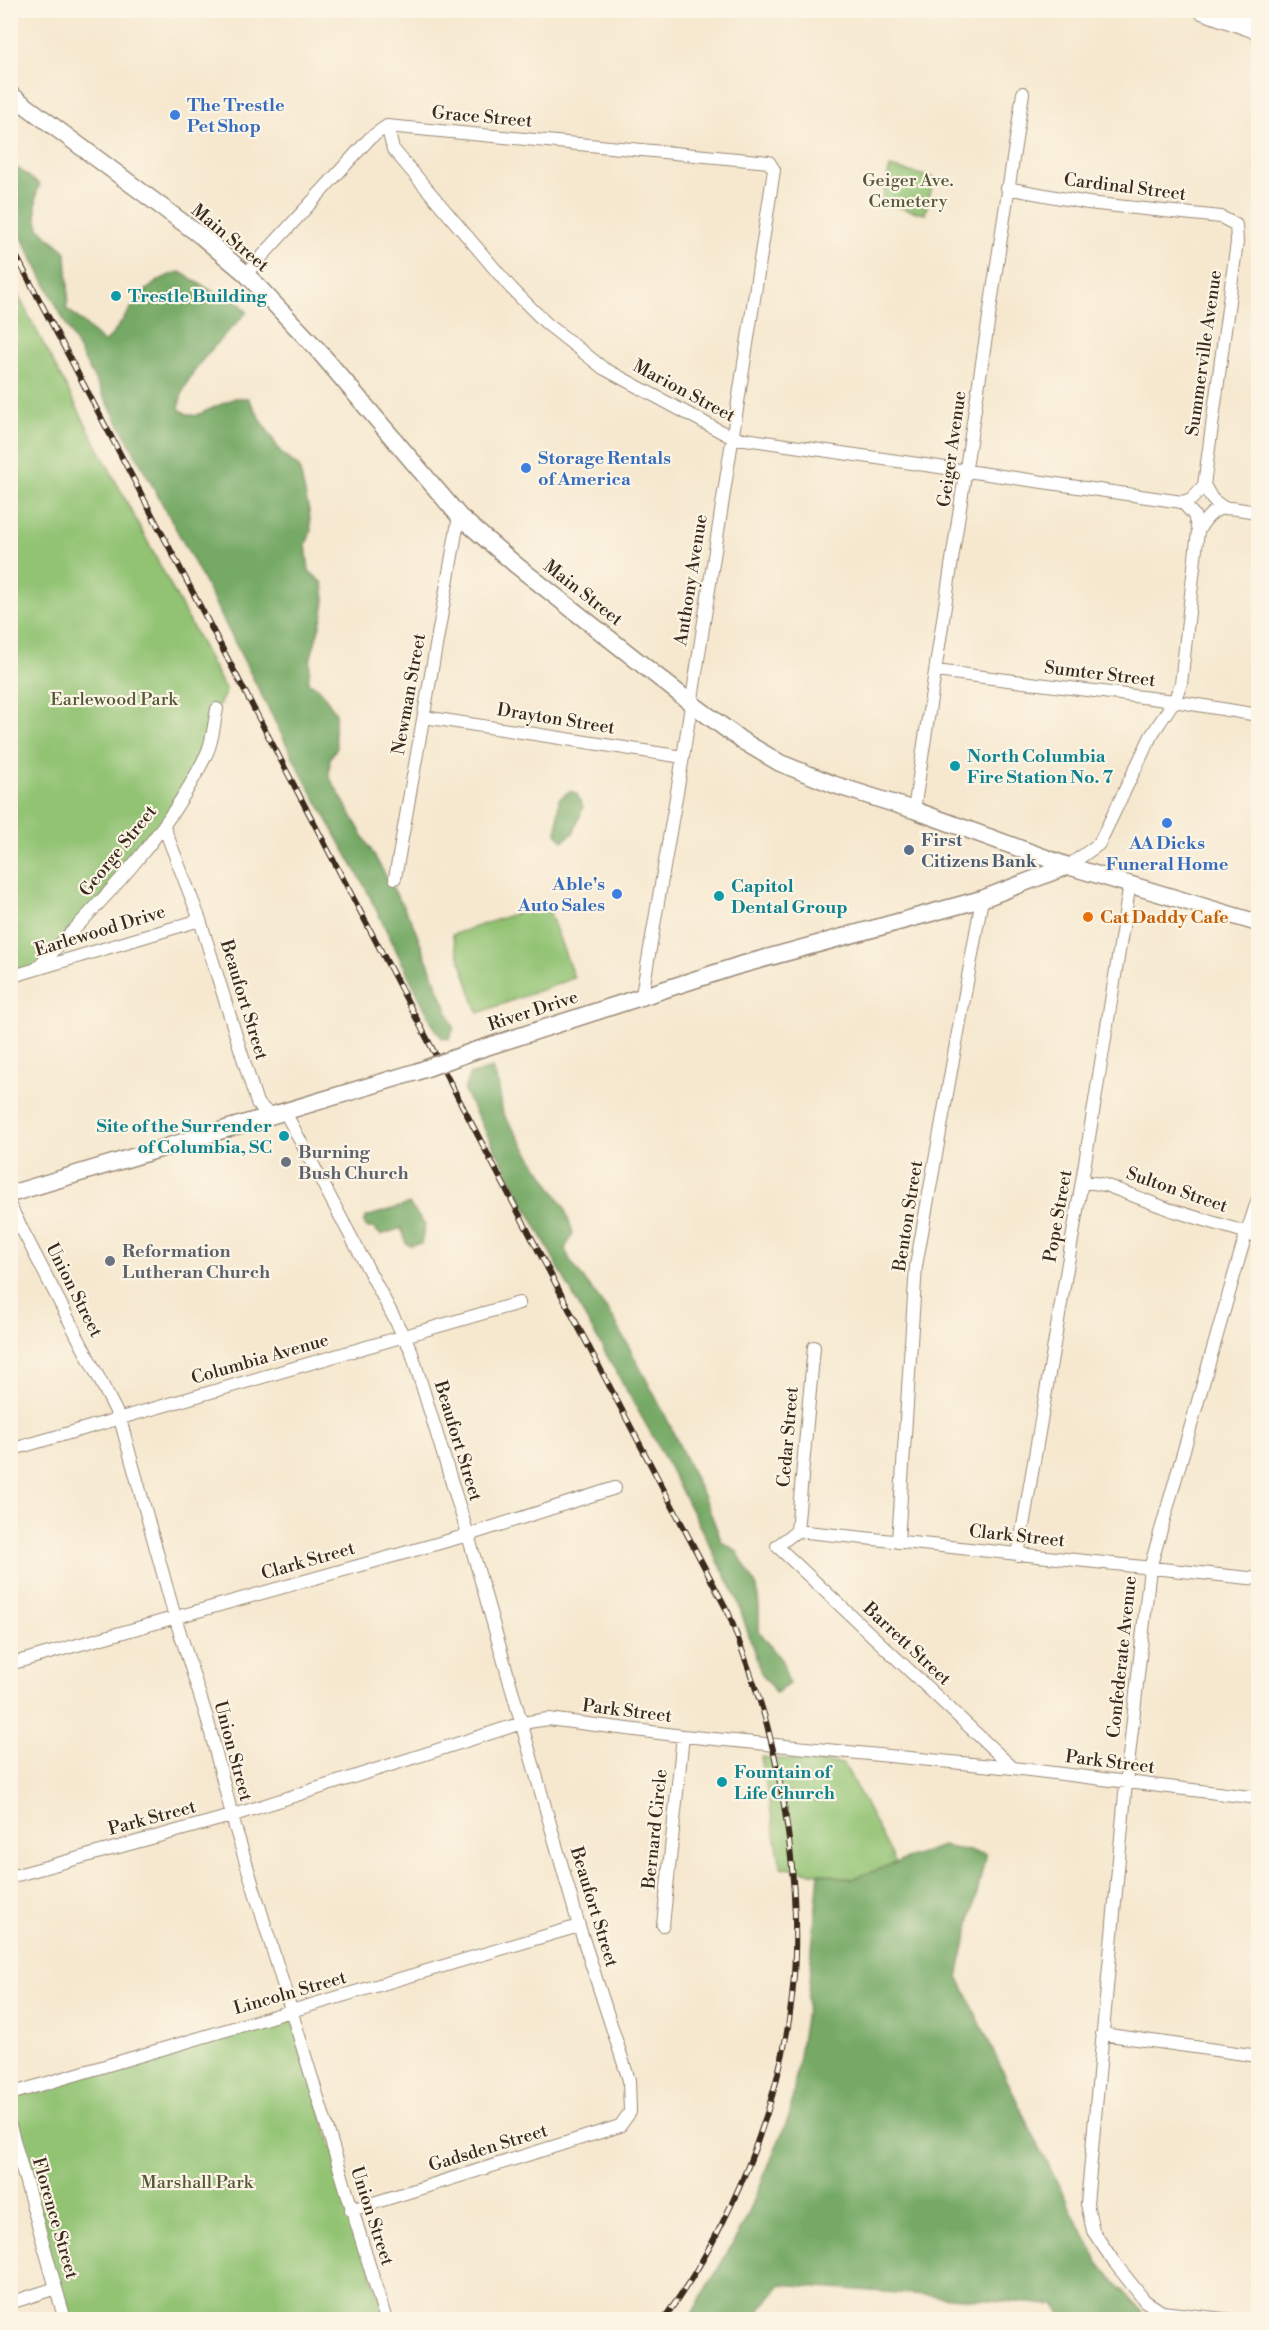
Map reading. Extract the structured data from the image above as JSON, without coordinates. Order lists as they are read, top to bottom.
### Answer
{
  "streets": {
    "main road": ["Main Street", "River Drive"],
    "street": [
      "Grace Street",
      "Cardinal Street",
      "Summerville Avenue",
      "Marion Street",
      "Geiger Avenue",
      "Anthony Avenue",
      "Sumter Street",
      "Newman Street",
      "Drayton Street",
      "George Street",
      "Earlewood Drive",
      "Beaufort Street",
      "Sulton Street",
      "Benton Street",
      "Pope Street",
      "Union Street",
      "Columbia Avenue",
      "Cedar Street",
      "Clark Street",
      "Barrett Street",
      "Confederate Avenue",
      "Park Street",
      "Bernard Circle",
      "Lincoln Street",
      "Gadsden Street",
      "Florence Street"
    ]
  },
  "crossings": [
    ["Grace Street", "Marion Street"],
    ["Grace Street", "Anthony Avenue"],
    ["Cardinal Street", "Summerville Avenue"],
    ["Cardinal Street", "Geiger Avenue"],
    ["Main Street", "Geiger Avenue"],
    ["Main Street", "Anthony Avenue"],
    ["Main Street", "Newman Street"],
    ["Main Street", "River Drive"],
    ["Main Street", "Pope Street"],
    ["Marion Street", "Geiger Avenue"],
    ["Marion Street", "Anthony Avenue"],
    ["Geiger Avenue", "Sumter Street"],
    ["Anthony Avenue", "Drayton Street"],
    ["Anthony Avenue", "River Drive"],
    ["Newman Street", "Drayton Street"],
    ["George Street", "Earlewood Drive"],
    ["George Street", "Beaufort Street"],
    ["Earlewood Drive", "Beaufort Street"],
    ["Beaufort Street", "River Drive"],
    ["Beaufort Street", "Columbia Avenue"],
    ["Beaufort Street", "Clark Street"],
    ["Beaufort Street", "Park Street"],
    ["Beaufort Street", "Lincoln Street"],
    ["Beaufort Street", "Gadsden Street"],
    ["River Drive", "Benton Street"],
    ["Sulton Street", "Pope Street"],
    ["Sulton Street", "Confederate Avenue"],
    ["Benton Street", "Clark Street"],
    ["Pope Street", "Clark Street"],
    ["Union Street", "Columbia Avenue"],
    ["Union Street", "Clark Street"],
    ["Union Street", "Park Street"],
    ["Union Street", "Lincoln Street"],
    ["Union Street", "Gadsden Street"],
    ["Cedar Street", "Clark Street"],
    ["Cedar Street", "Barrett Street"],
    ["Clark Street", "Barrett Street"],
    ["Clark Street", "Confederate Avenue"],
    ["Barrett Street", "Park Street"],
    ["Confederate Avenue", "Park Street"],
    ["Park Street", "Bernard Circle"]
  ],
  "parks": ["Geiger Ave. Cemetery", "Earlewood Park", "Marshall Park"],
  "places": [
    "The Trestle Pet Shop",
    "Trestle Building",
    "Storage Rentals of America",
    "North Columbia Fire Station No. 7",
    "AA Dicks Funeral Home",
    "First Citizens Bank",
    "Able's Auto Sales",
    "Capitol Dental Group",
    "Cat Daddy Cafe",
    "Site of the Surrender of Columbia, SC",
    "Burning Bush Church",
    "Reformation Lutheran Church",
    "Fountain of Life Church"
  ]
}
